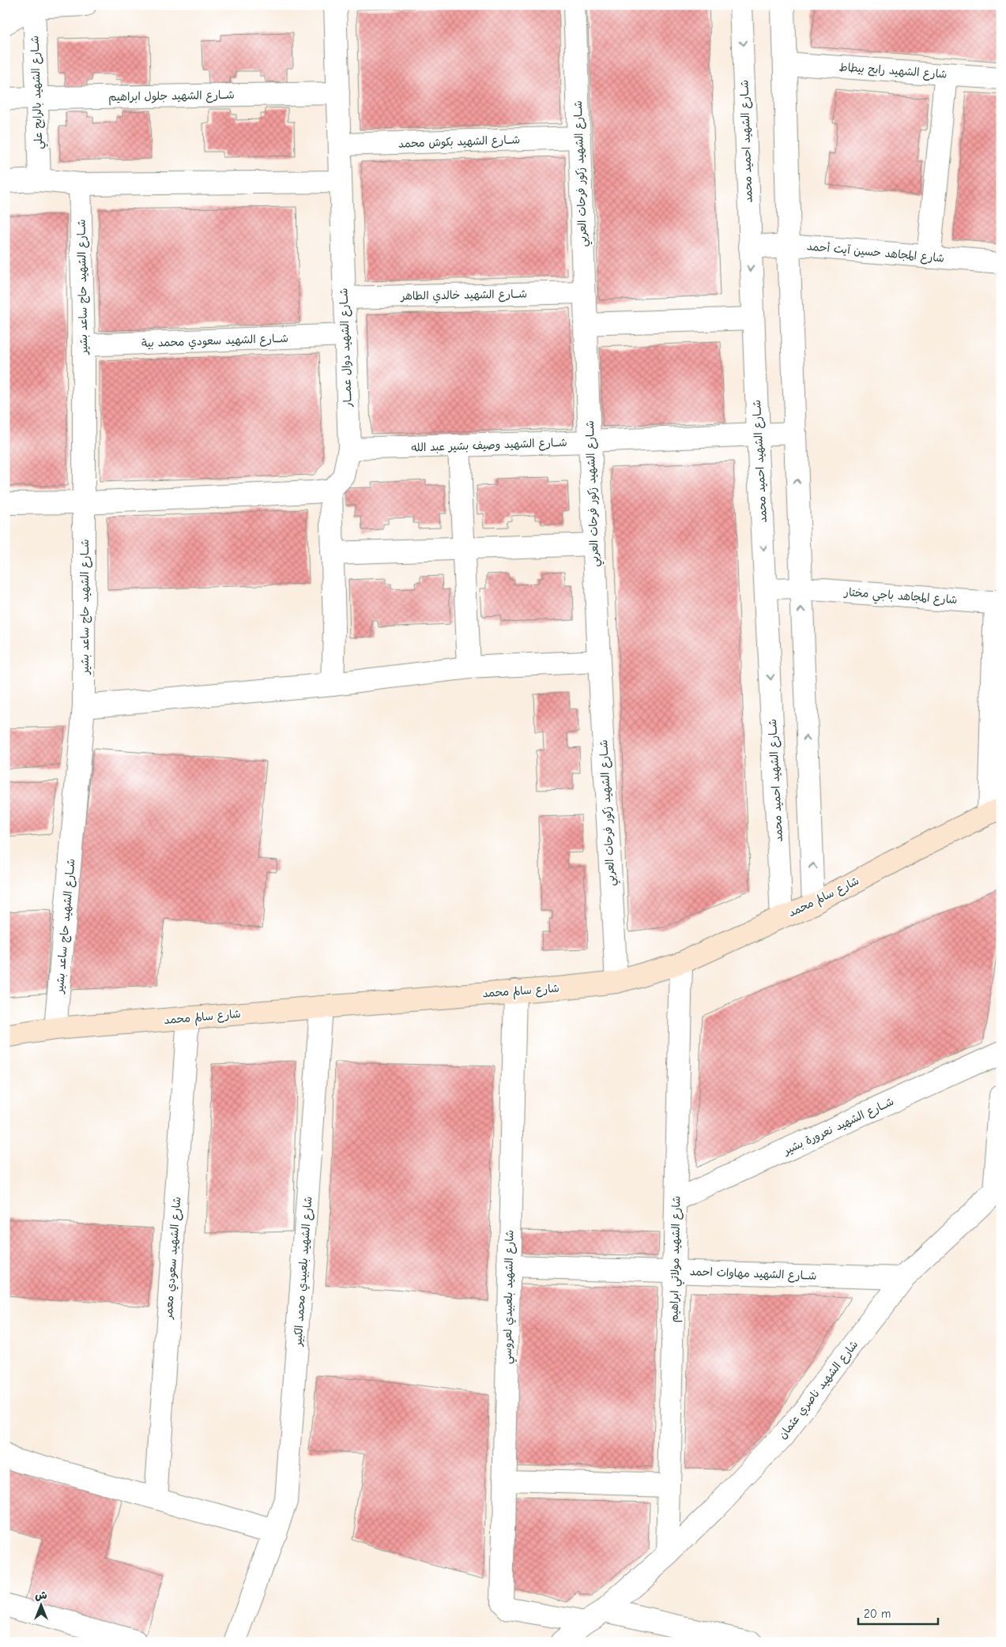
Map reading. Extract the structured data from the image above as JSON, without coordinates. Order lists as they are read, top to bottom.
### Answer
{
  "streets": {
    "street": [
      "شارع الشهيد رابح بيطاط",
      "شــارع الشهيد بالرابح علي",
      "شــارع الشهيد جلول ابراهيم",
      "شــارع الشهيد بكوش محمد",
      "شــارع الشهيد احميد محمد",
      "شــارع الشهيد زكور فرحات العربي",
      "شارع المجاهد حسين آيت أحمد",
      "شــارع الشهيد حاج ساعد بشير",
      "شــارع الشهيد خالدي الطاهر",
      "شــارع الشهيد سعودي محمد بية",
      "شــارع الشهيد دوال عمـــار",
      "شــارع الشهيد وصيف بشير عبد الله",
      "شارع المجاهد باجي مختار",
      "شارع سالم محمد",
      "شــارع الشهيد نعرورة بشير",
      "شارع الشهيد سعودي معمر",
      "شارع الشهيد مولاتي ابراهيم",
      "شارع الشهيد بلعبيدي محمد الكبير",
      "شــارع الشهيد مهاوات احمد",
      "شارع الشهيد بلعبيدي لعروسي",
      "شارع الشهيد ناصري عثمان"
    ]
  },
  "crossings": [
    ["شــارع الشهيد بالرابح علي", "شــارع الشهيد جلول ابراهيم"],
    ["شــارع الشهيد جلول ابراهيم", "شــارع الشهيد دوال عمـــار"],
    ["شــارع الشهيد بكوش محمد", "شــارع الشهيد زكور فرحات العربي"],
    ["شــارع الشهيد بكوش محمد", "شــارع الشهيد دوال عمـــار"],
    ["شــارع الشهيد احميد محمد", "شارع المجاهد حسين آيت أحمد"],
    ["شــارع الشهيد احميد محمد", "شــارع الشهيد وصيف بشير عبد الله"],
    ["شــارع الشهيد احميد محمد", "شارع المجاهد باجي مختار"],
    ["شــارع الشهيد احميد محمد", "شارع سالم محمد"],
    ["شــارع الشهيد زكور فرحات العربي", "شــارع الشهيد خالدي الطاهر"],
    ["شــارع الشهيد زكور فرحات العربي", "شــارع الشهيد وصيف بشير عبد الله"],
    ["شــارع الشهيد زكور فرحات العربي", "شارع سالم محمد"],
    ["شــارع الشهيد حاج ساعد بشير", "شــارع الشهيد سعودي محمد بية"],
    ["شــارع الشهيد حاج ساعد بشير", "شارع سالم محمد"],
    ["شــارع الشهيد خالدي الطاهر", "شــارع الشهيد دوال عمـــار"],
    ["شــارع الشهيد سعودي محمد بية", "شــارع الشهيد دوال عمـــار"],
    ["شــارع الشهيد دوال عمـــار", "شــارع الشهيد وصيف بشير عبد الله"],
    ["شارع سالم محمد", "شارع الشهيد سعودي معمر"],
    ["شارع سالم محمد", "شارع الشهيد مولاتي ابراهيم"],
    ["شارع سالم محمد", "شارع الشهيد بلعبيدي محمد الكبير"],
    ["شارع سالم محمد", "شارع الشهيد بلعبيدي لعروسي"],
    ["شــارع الشهيد نعرورة بشير", "شارع الشهيد مولاتي ابراهيم"],
    ["شارع الشهيد مولاتي ابراهيم", "شــارع الشهيد مهاوات احمد"],
    ["شارع الشهيد مولاتي ابراهيم", "شارع الشهيد ناصري عثمان"],
    ["شــارع الشهيد مهاوات احمد", "شارع الشهيد بلعبيدي لعروسي"],
    ["شــارع الشهيد مهاوات احمد", "شارع الشهيد ناصري عثمان"],
    ["شارع الشهيد بلعبيدي لعروسي", "شارع الشهيد ناصري عثمان"]
  ],
  "scale_bar": "20 m",
  "north": "top"
}
